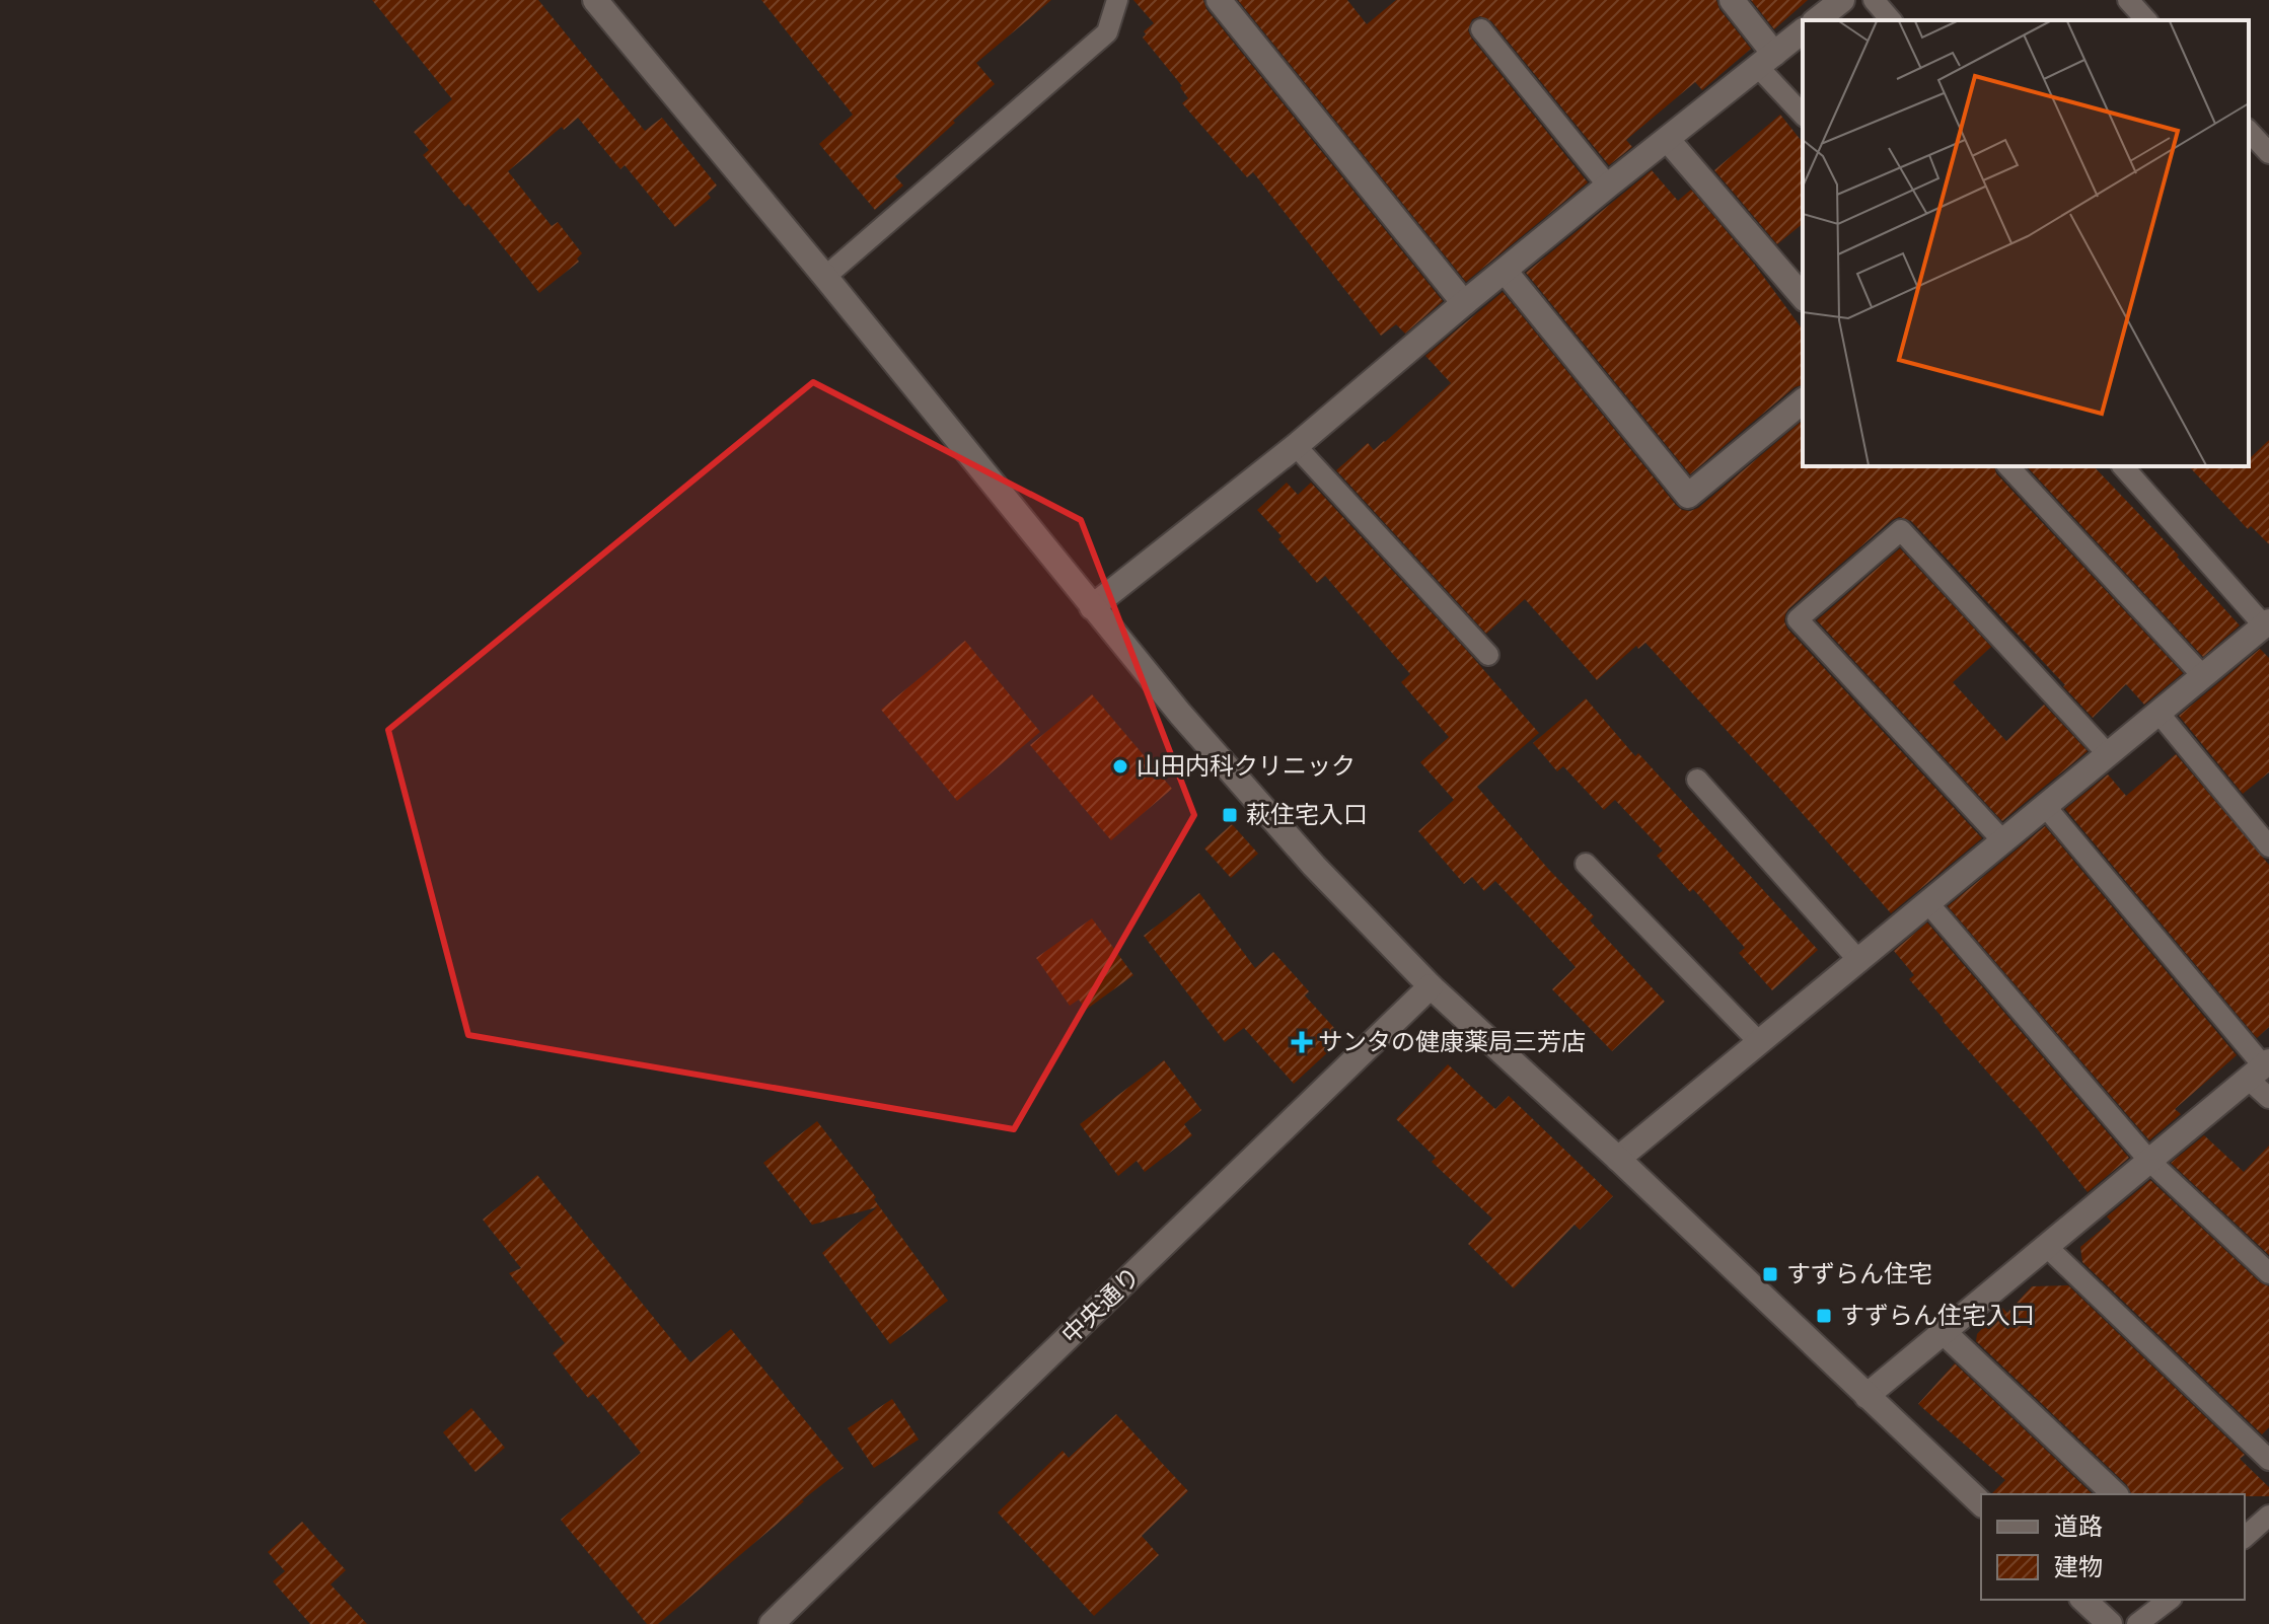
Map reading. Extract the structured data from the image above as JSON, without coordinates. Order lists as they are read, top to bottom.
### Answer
{
  "streets": {
    "street": ["中央通り"]
  },
  "places": {
    "other": ["山田内科クリニック"],
    "transit": ["萩住宅入口", "すずらん住宅", "すずらん住宅入口"],
    "health": ["サンタの健康薬局三芳店"]
  },
  "legend": ["道路", "建物"]
}
